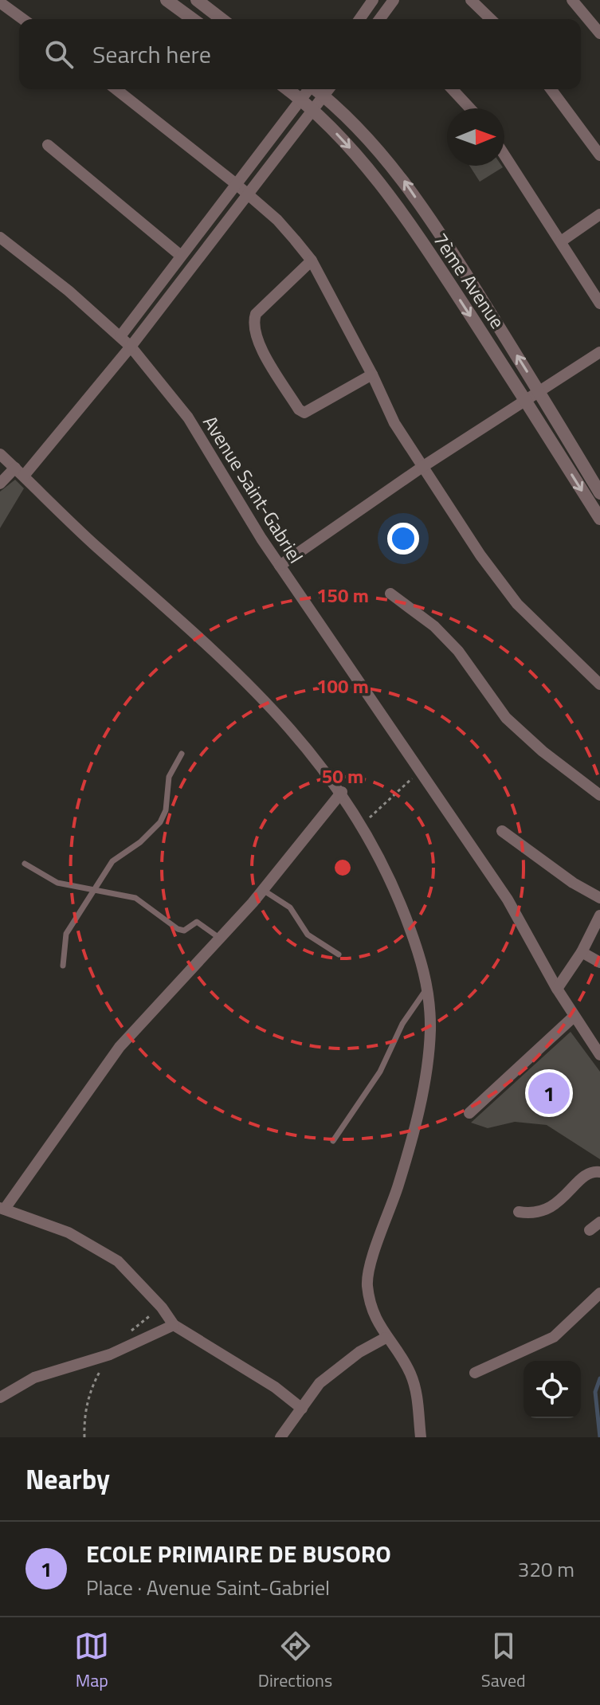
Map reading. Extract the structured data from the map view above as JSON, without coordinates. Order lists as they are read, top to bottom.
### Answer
{
  "streets": {
    "street": ["7ème Avenue", "Avenue Saint-Gabriel"]
  },
  "north": "right",
  "page": {
    "search": "Search here",
    "pins": "1",
    "heading": "Nearby",
    "list": [
      {
        "mark": "1",
        "name": "ECOLE PRIMAIRE DE BUSORO",
        "note": "Place · Avenue Saint-Gabriel",
        "value": "320 m"
      }
    ],
    "nav": ["Map", "Directions", "Saved"]
  },
  "rings": ["150 m", "100 m", "50 m"]
}
